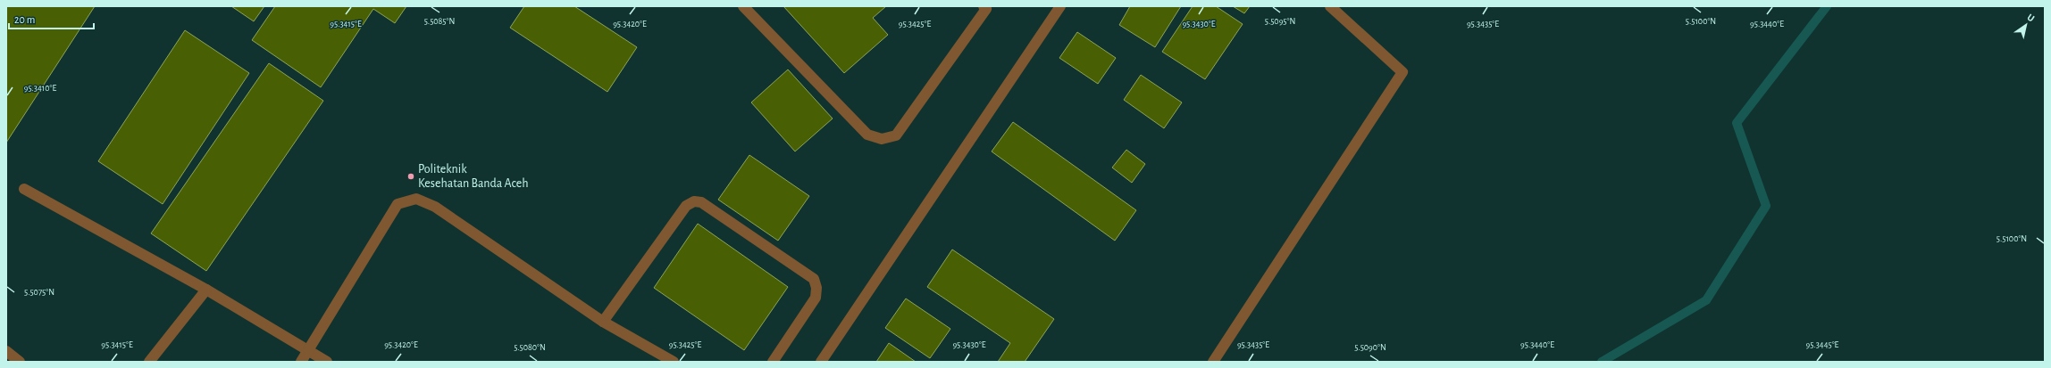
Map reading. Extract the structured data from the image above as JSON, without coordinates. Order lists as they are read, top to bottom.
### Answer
{
  "places": ["Politeknik Kesehatan Banda Aceh"],
  "scale_bar": "20 m",
  "north": "top right",
  "coordinates": [
    "5.5085°N",
    "5.5095°N",
    "5.5100°N",
    "95.3420°E",
    "95.3415°E",
    "95.3425°E",
    "95.3430°E",
    "95.3435°E",
    "95.3440°E",
    "95.3410°E",
    "5.5075°N",
    "95.3445°E",
    "5.5080°N",
    "5.5090°N"
  ]
}
